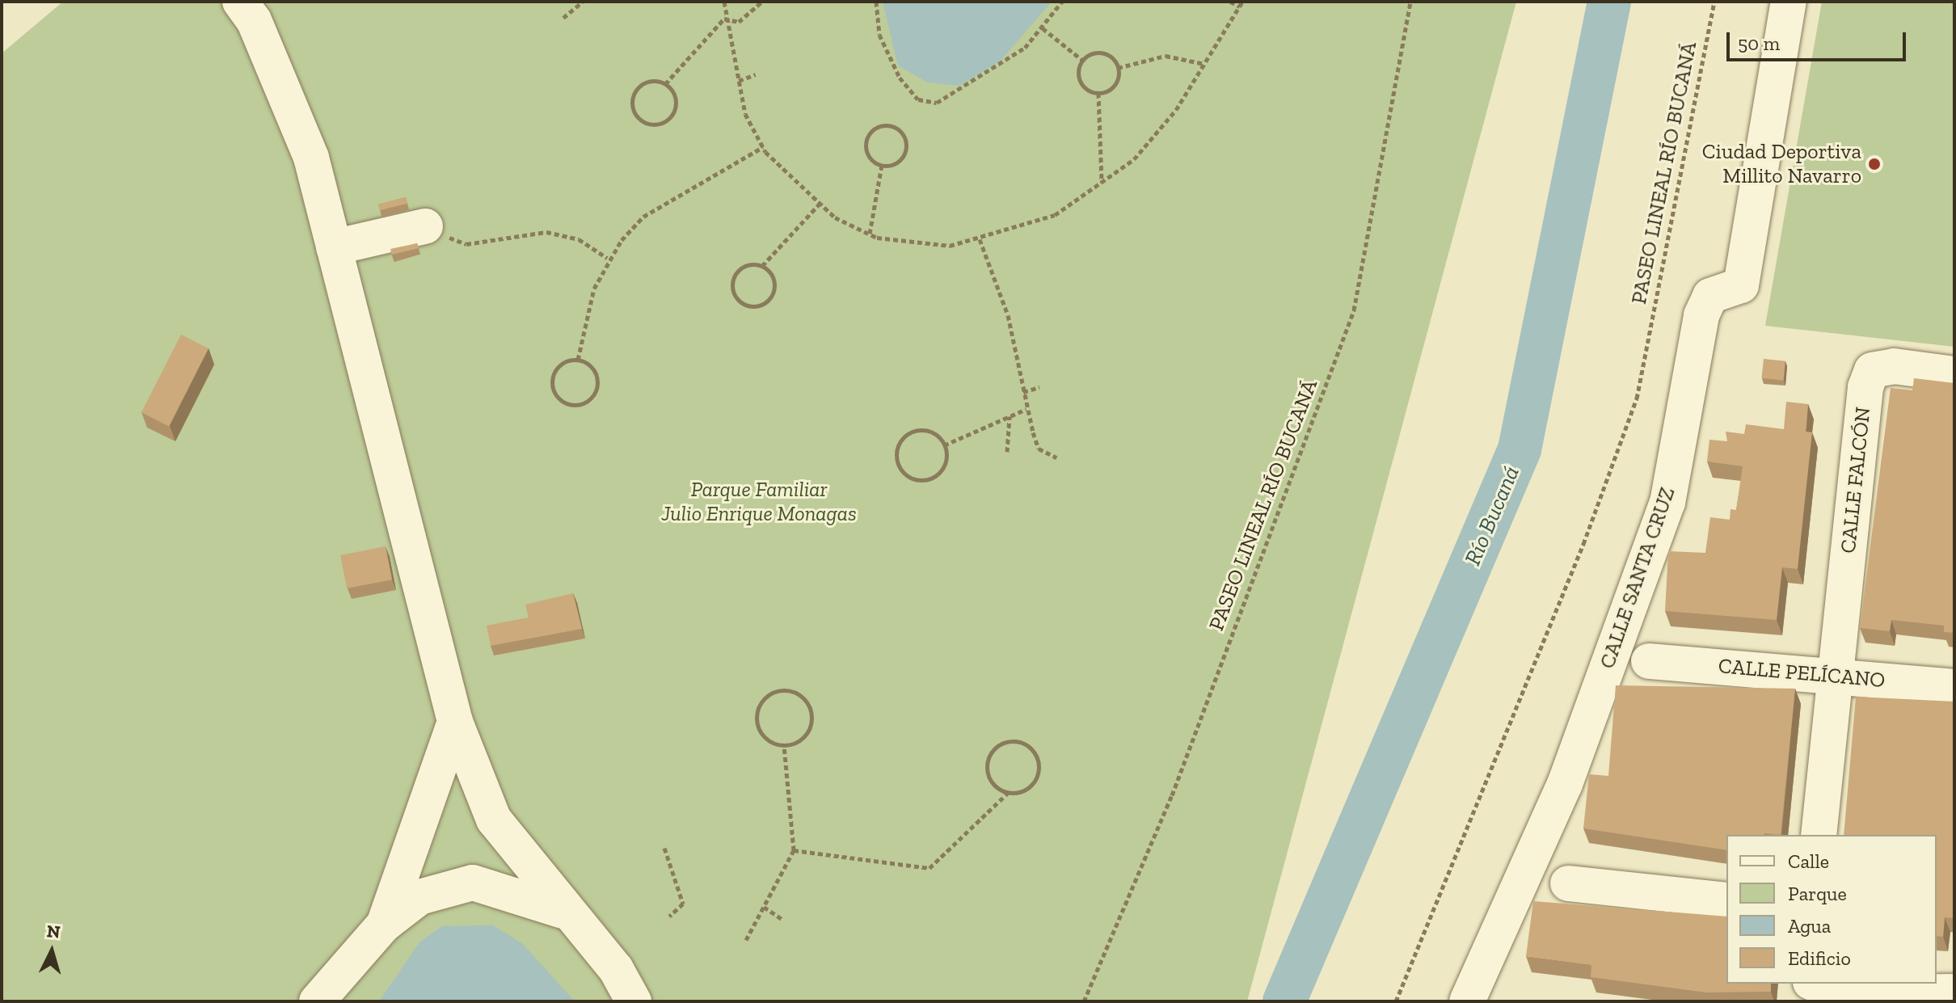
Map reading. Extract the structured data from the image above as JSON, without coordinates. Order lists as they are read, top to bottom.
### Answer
{
  "streets": {
    "street": ["CALLE FALCÓN", "CALLE SANTA CRUZ", "CALLE PELÍCANO"],
    "path": ["PASEO LINEAL RÍO BUCANÁ"]
  },
  "crossings": [
    ["CALLE FALCÓN", "CALLE PELÍCANO"]
  ],
  "water": ["Río Bucaná"],
  "parks": ["Parque Familiar Julio Enrique Monagas"],
  "places": ["Ciudad Deportiva Millito Navarro"],
  "legend": [
    "Calle",
    "Parque",
    "Agua",
    "Edificio"
  ],
  "scale_bar": "50 m",
  "north": "top"
}
